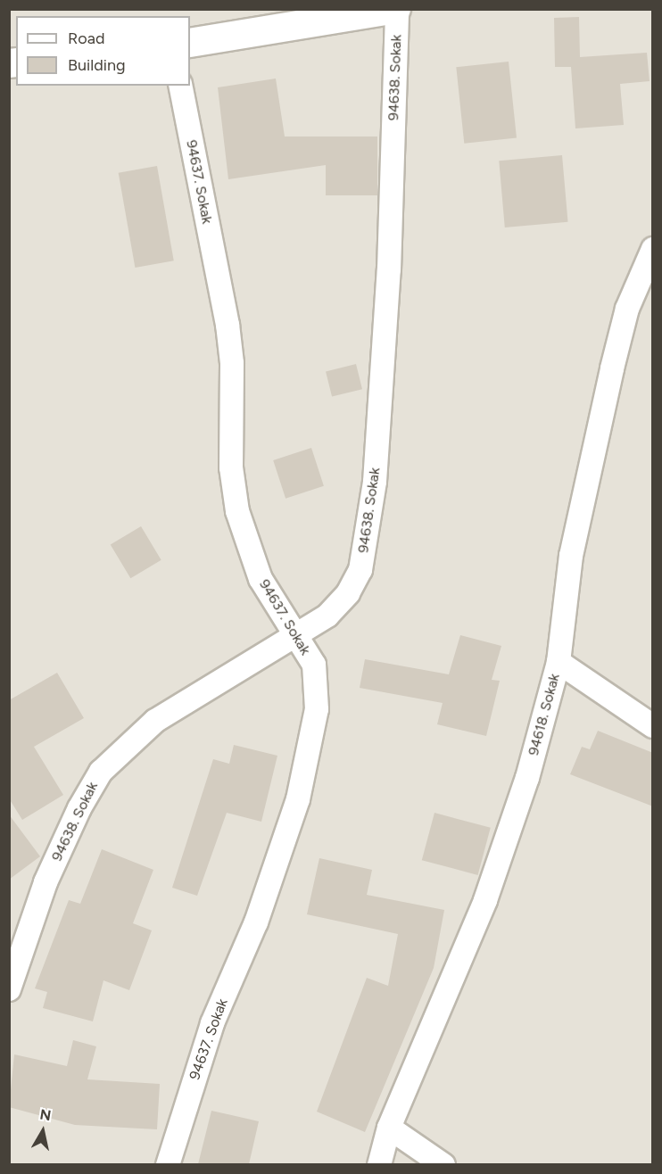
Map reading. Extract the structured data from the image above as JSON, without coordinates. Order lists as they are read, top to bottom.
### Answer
{
  "streets": {
    "street": ["94638. Sokak", "94637. Sokak", "94618. Sokak"]
  },
  "crossings": [
    ["94638. Sokak", "94637. Sokak"]
  ],
  "legend": ["Road", "Building"],
  "north": "top"
}
